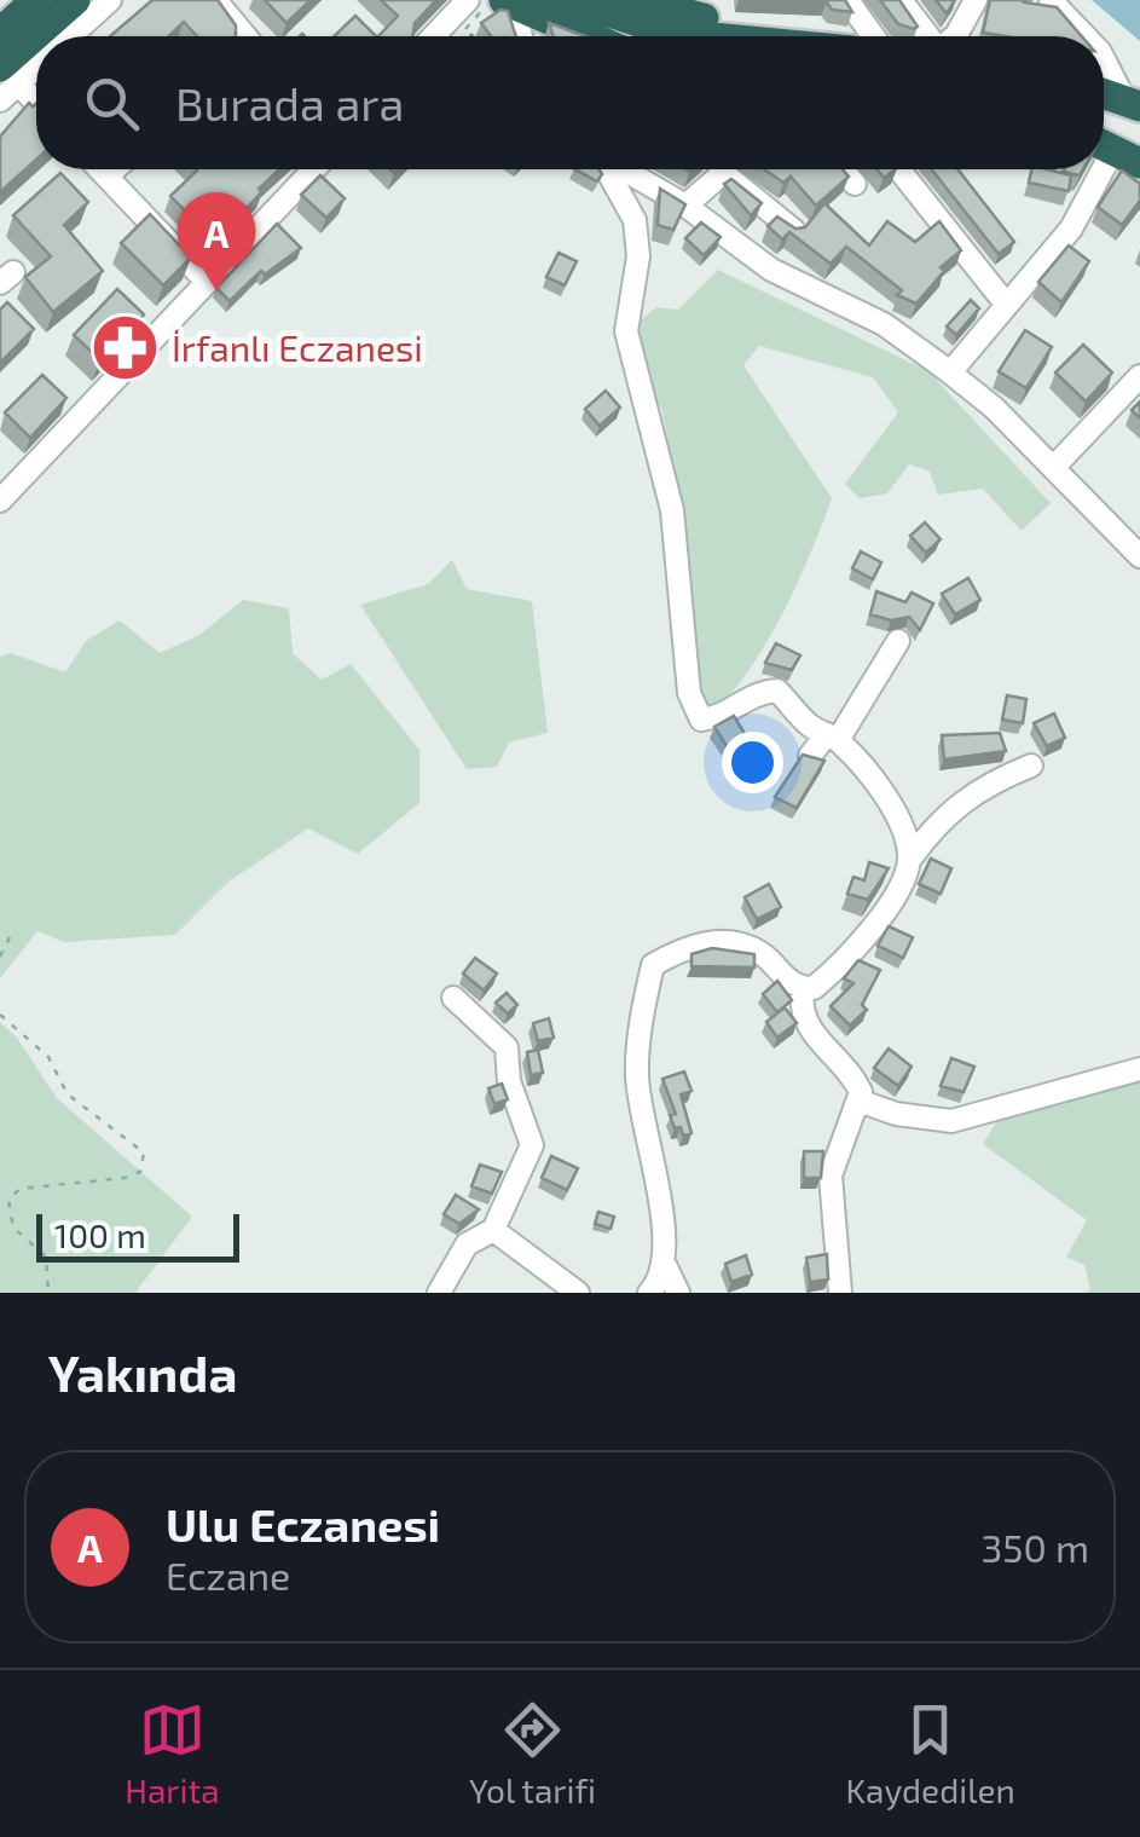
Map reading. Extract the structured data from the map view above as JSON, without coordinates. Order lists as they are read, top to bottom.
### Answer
{
  "places": {
    "pharmacy": ["İrfanlı Eczanesi"]
  },
  "scale_bar": "100 m",
  "page": {
    "search": "Burada ara",
    "pins": "A",
    "scale": "100 m",
    "heading": "Yakında",
    "list": [
      {
        "mark": "A",
        "name": "Ulu Eczanesi",
        "note": "Eczane",
        "value": "350 m"
      }
    ],
    "nav": ["Harita", "Yol tarifi", "Kaydedilen"]
  }
}
